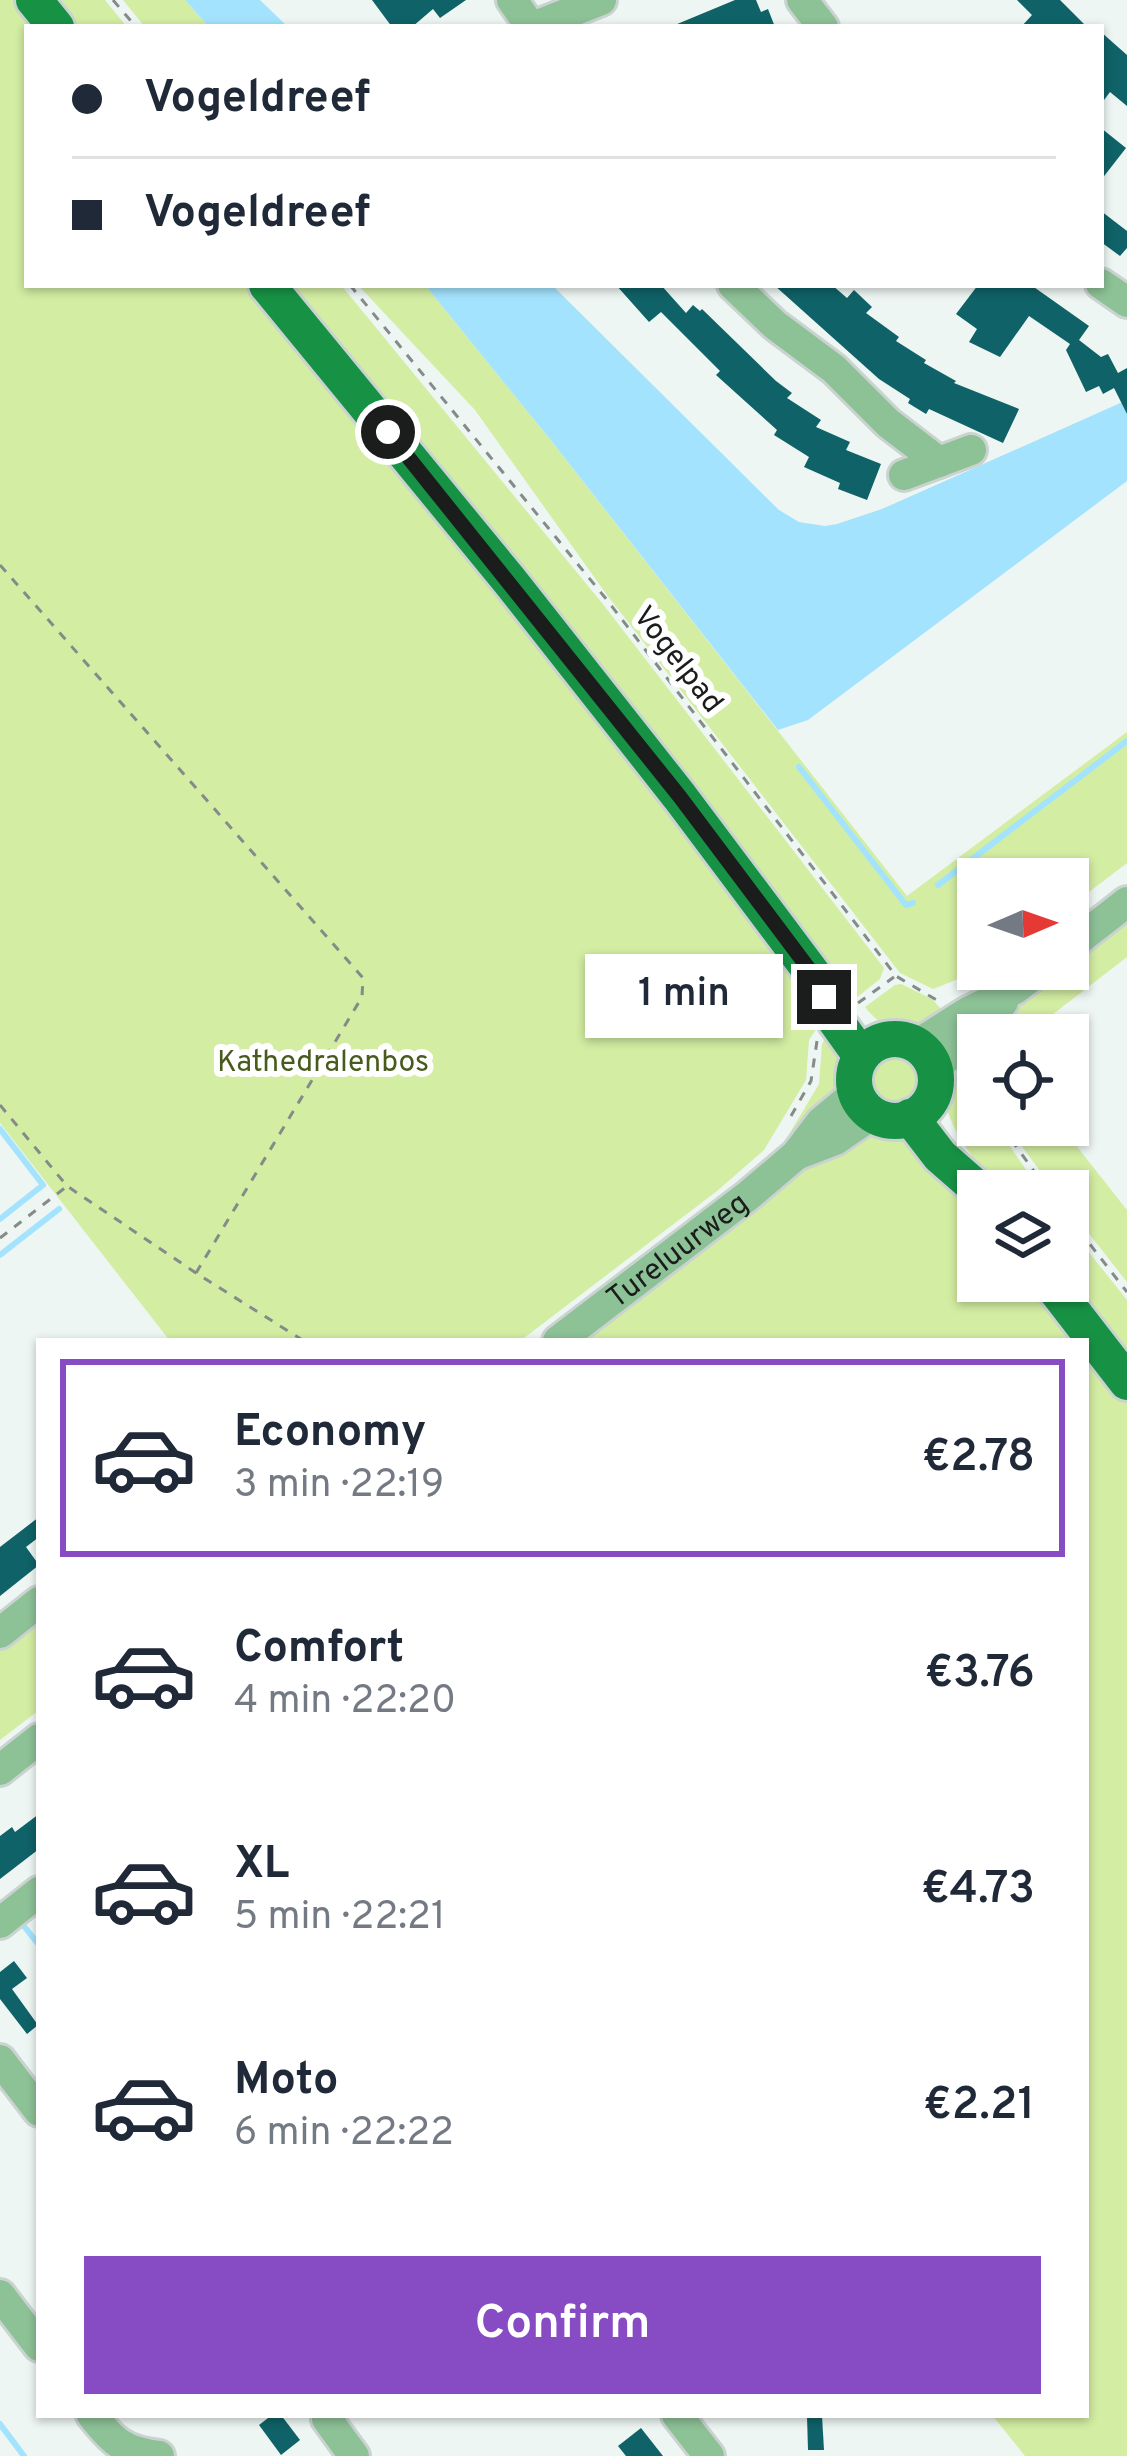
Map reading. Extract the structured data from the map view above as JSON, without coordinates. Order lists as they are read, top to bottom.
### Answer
{
  "streets": {
    "street": ["Tureluurweg"],
    "path": ["Vogelpad"]
  },
  "parks": ["Kathedralenbos"],
  "north": "right",
  "page": {
    "banner": ["Vogeldreef", "Vogeldreef"],
    "bubble": "1 min",
    "list": [
      {
        "name": "Economy",
        "note": "3 min · 22:19",
        "value": "€2.78"
      },
      {
        "name": "Comfort",
        "note": "4 min · 22:20",
        "value": "€3.76"
      },
      {
        "name": "XL",
        "note": "5 min · 22:21",
        "value": "€4.73"
      },
      {
        "name": "Moto",
        "note": "6 min · 22:22",
        "value": "€2.21"
      }
    ],
    "buttons": "Confirm"
  }
}
